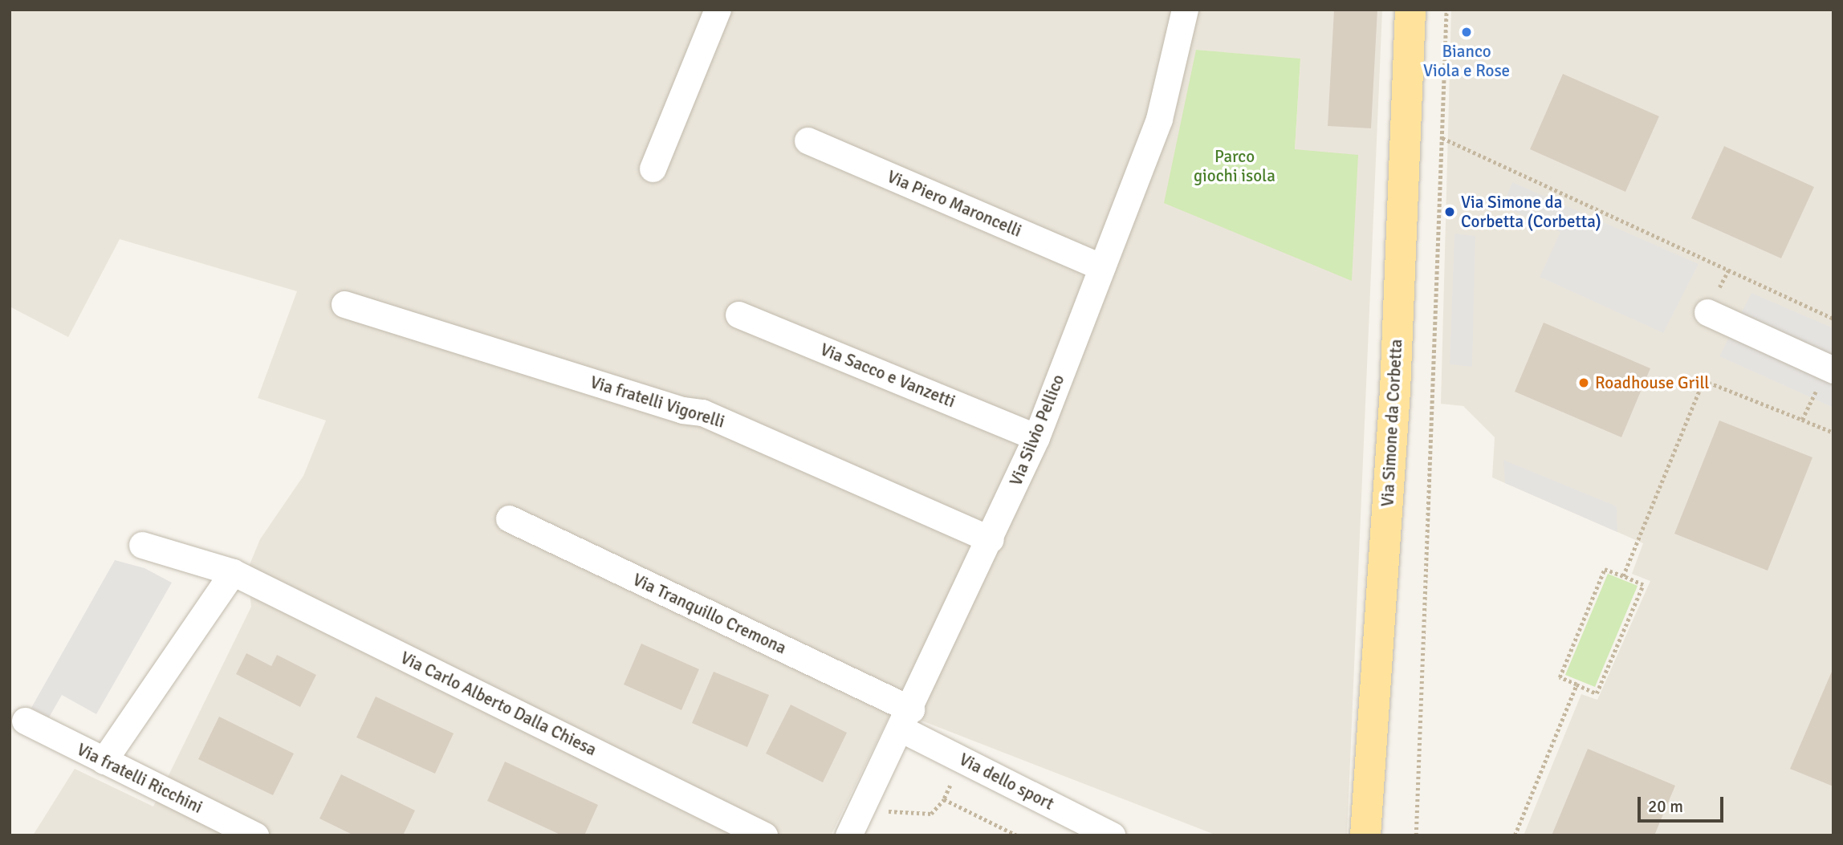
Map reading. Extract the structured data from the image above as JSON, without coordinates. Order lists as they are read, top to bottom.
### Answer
{
  "streets": {
    "main road": ["Via Simone da Corbetta"],
    "street": [
      "Via Piero Maroncelli",
      "Via Sacco e Vanzetti",
      "Via fratelli Vigorelli",
      "Via Silvio Pellico",
      "Via Tranquillo Cremona",
      "Via Carlo Alberto Dalla Chiesa",
      "Via fratelli Ricchini",
      "Via dello sport"
    ]
  },
  "crossings": [
    ["Via Piero Maroncelli", "Via Silvio Pellico"],
    ["Via Sacco e Vanzetti", "Via Silvio Pellico"],
    ["Via fratelli Vigorelli", "Via Silvio Pellico"],
    ["Via Silvio Pellico", "Via Tranquillo Cremona"],
    ["Via Silvio Pellico", "Via dello sport"],
    ["Via Tranquillo Cremona", "Via dello sport"]
  ],
  "parks": ["Parco giochi isola"],
  "places": ["Bianco Viola e Rose", "Via Simone da Corbetta (Corbetta)", "Roadhouse Grill"],
  "scale_bar": "20 m"
}
